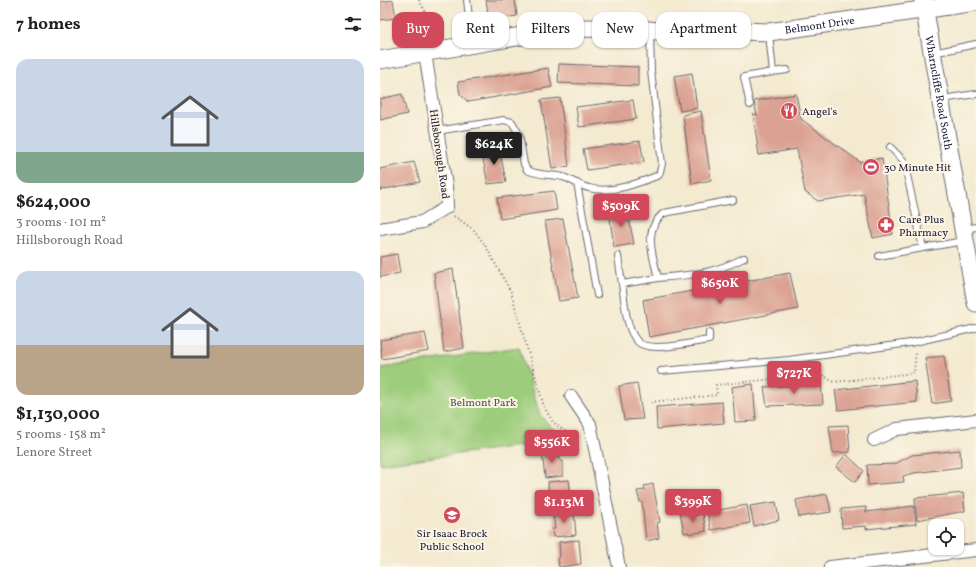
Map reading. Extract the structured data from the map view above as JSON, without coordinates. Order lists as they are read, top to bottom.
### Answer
{
  "streets": {
    "street": ["Belmont Drive", "Wharncliffe Road South", "Hillsborough Road"]
  },
  "crossings": [
    ["Belmont Drive", "Wharncliffe Road South"],
    ["Belmont Drive", "Hillsborough Road"]
  ],
  "parks": ["Belmont Park"],
  "places": {
    "restaurant": ["Angel's"],
    "sports": ["30 Minute Hit"],
    "pharmacy": ["Care Plus Pharmacy"],
    "school or university": ["Sir Isaac Brock Public School"]
  },
  "page": {
    "heading": "7 homes",
    "chip": [
      "Buy",
      "Rent",
      "Filters",
      "New",
      "Apartment"
    ],
    "list": [
      {
        "name": "$624,000",
        "note": "3 rooms · 101 m² · Hillsborough Road"
      },
      {
        "name": "$1,130,000",
        "note": "5 rooms · 158 m² · Lenore Street"
      }
    ],
    "price": [
      "$624K",
      "$509K",
      "$650K",
      "$727K",
      "$556K",
      "$399K",
      "$1.13M"
    ]
  }
}
